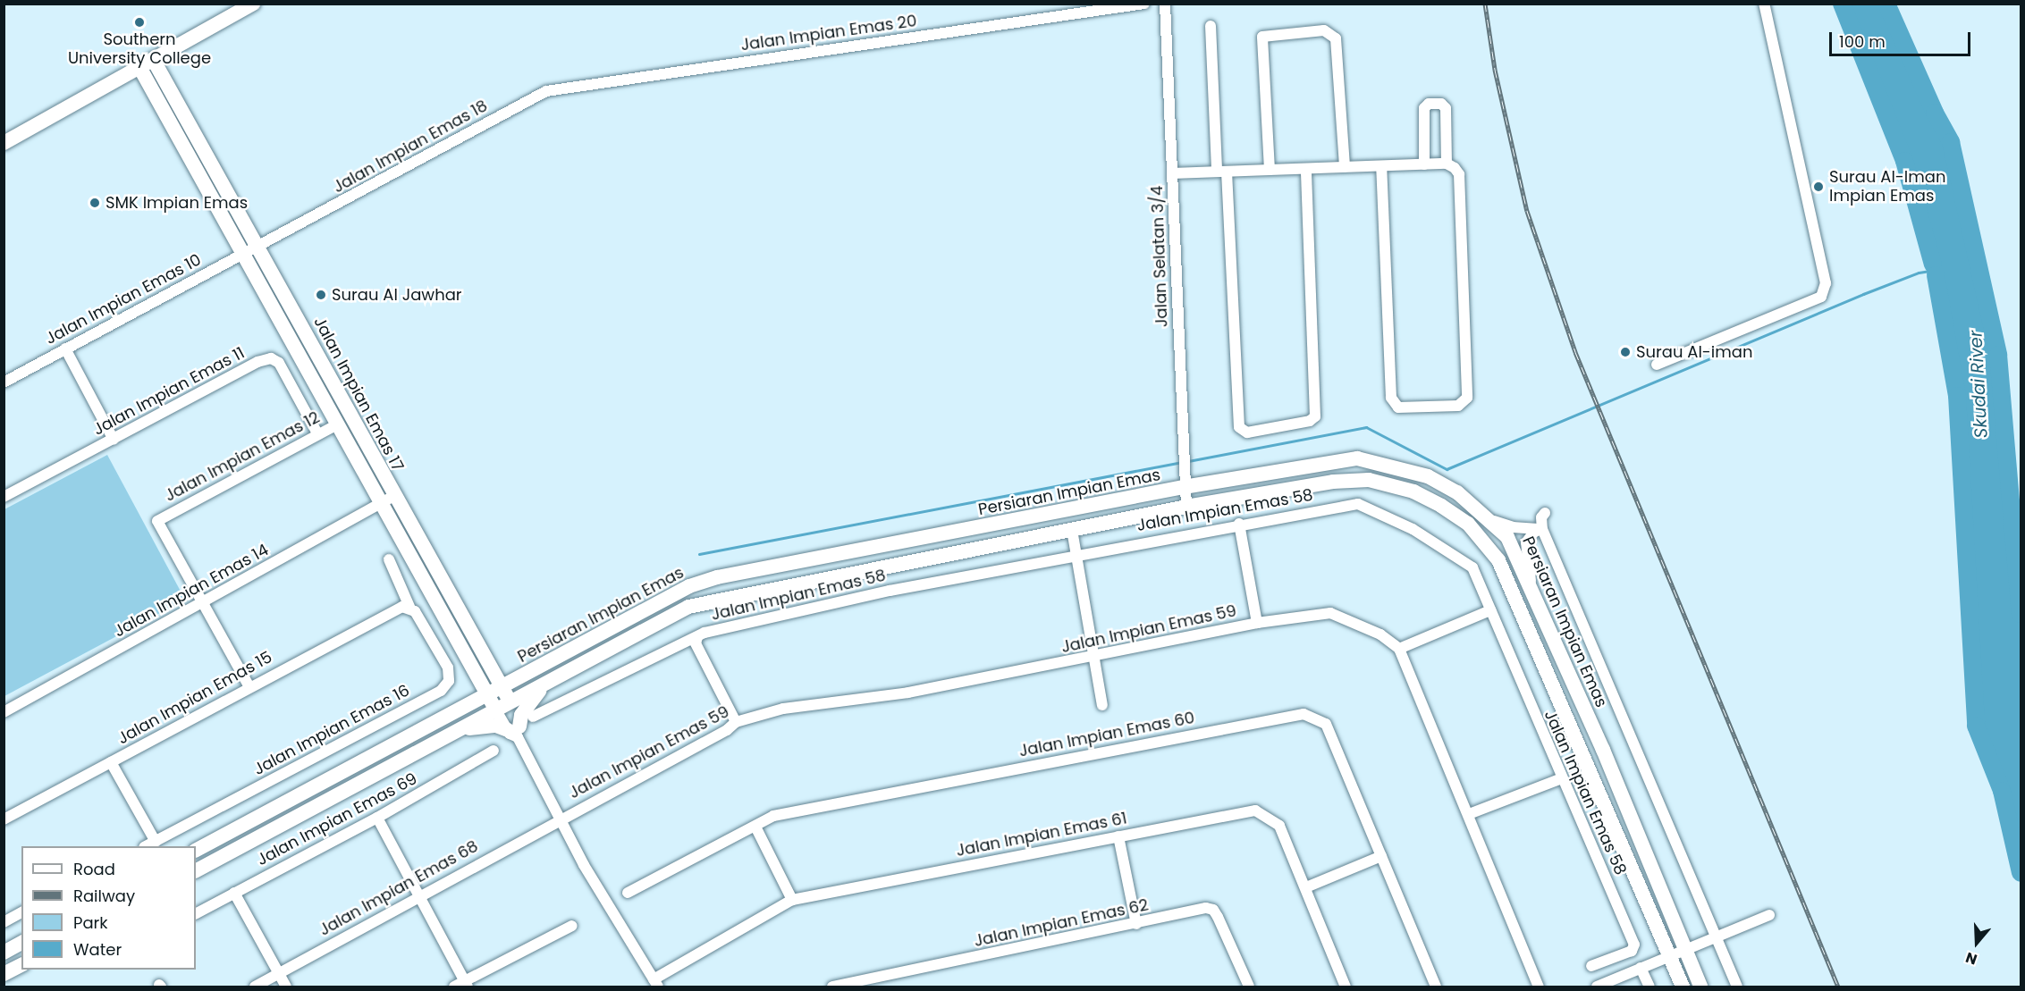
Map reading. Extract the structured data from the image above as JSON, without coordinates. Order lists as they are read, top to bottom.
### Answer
{
  "streets": {
    "main road": ["Jalan Impian Emas 17", "Persiaran Impian Emas"],
    "street": [
      "Jalan Impian Emas 20",
      "Jalan Impian Emas 18",
      "Jalan Selatan 3/4",
      "Jalan Impian Emas 10",
      "Jalan Impian Emas 11",
      "Jalan Impian Emas 12",
      "Jalan Impian Emas 58",
      "Jalan Impian Emas 14",
      "Jalan Impian Emas 59",
      "Jalan Impian Emas 15",
      "Jalan Impian Emas 16",
      "Jalan Impian Emas 60",
      "Jalan Impian Emas 69",
      "Jalan Impian Emas 61",
      "Jalan Impian Emas 68",
      "Jalan Impian Emas 62"
    ]
  },
  "crossings": [
    ["Jalan Impian Emas 20", "Jalan Impian Emas 18"],
    ["Jalan Impian Emas 18", "Jalan Impian Emas 10"],
    ["Jalan Impian Emas 18", "Jalan Impian Emas 17"],
    ["Jalan Selatan 3/4", "Persiaran Impian Emas"],
    ["Jalan Impian Emas 10", "Jalan Impian Emas 17"],
    ["Jalan Impian Emas 11", "Jalan Impian Emas 12"],
    ["Jalan Impian Emas 17", "Jalan Impian Emas 12"],
    ["Jalan Impian Emas 17", "Persiaran Impian Emas"],
    ["Jalan Impian Emas 17", "Jalan Impian Emas 14"],
    ["Jalan Impian Emas 12", "Jalan Impian Emas 14"],
    ["Jalan Impian Emas 12", "Jalan Impian Emas 15"],
    ["Jalan Impian Emas 59", "Jalan Impian Emas 68"],
    ["Jalan Impian Emas 15", "Jalan Impian Emas 16"]
  ],
  "water": ["Skudai River"],
  "places": [
    "Southern University College",
    "Surau Al-Iman Impian Emas",
    "SMK Impian Emas",
    "Surau Al Jawhar",
    "Surau Al-iman"
  ],
  "legend": [
    "Road",
    "Railway",
    "Park",
    "Water"
  ],
  "scale_bar": "100 m",
  "north": "bottom"
}
